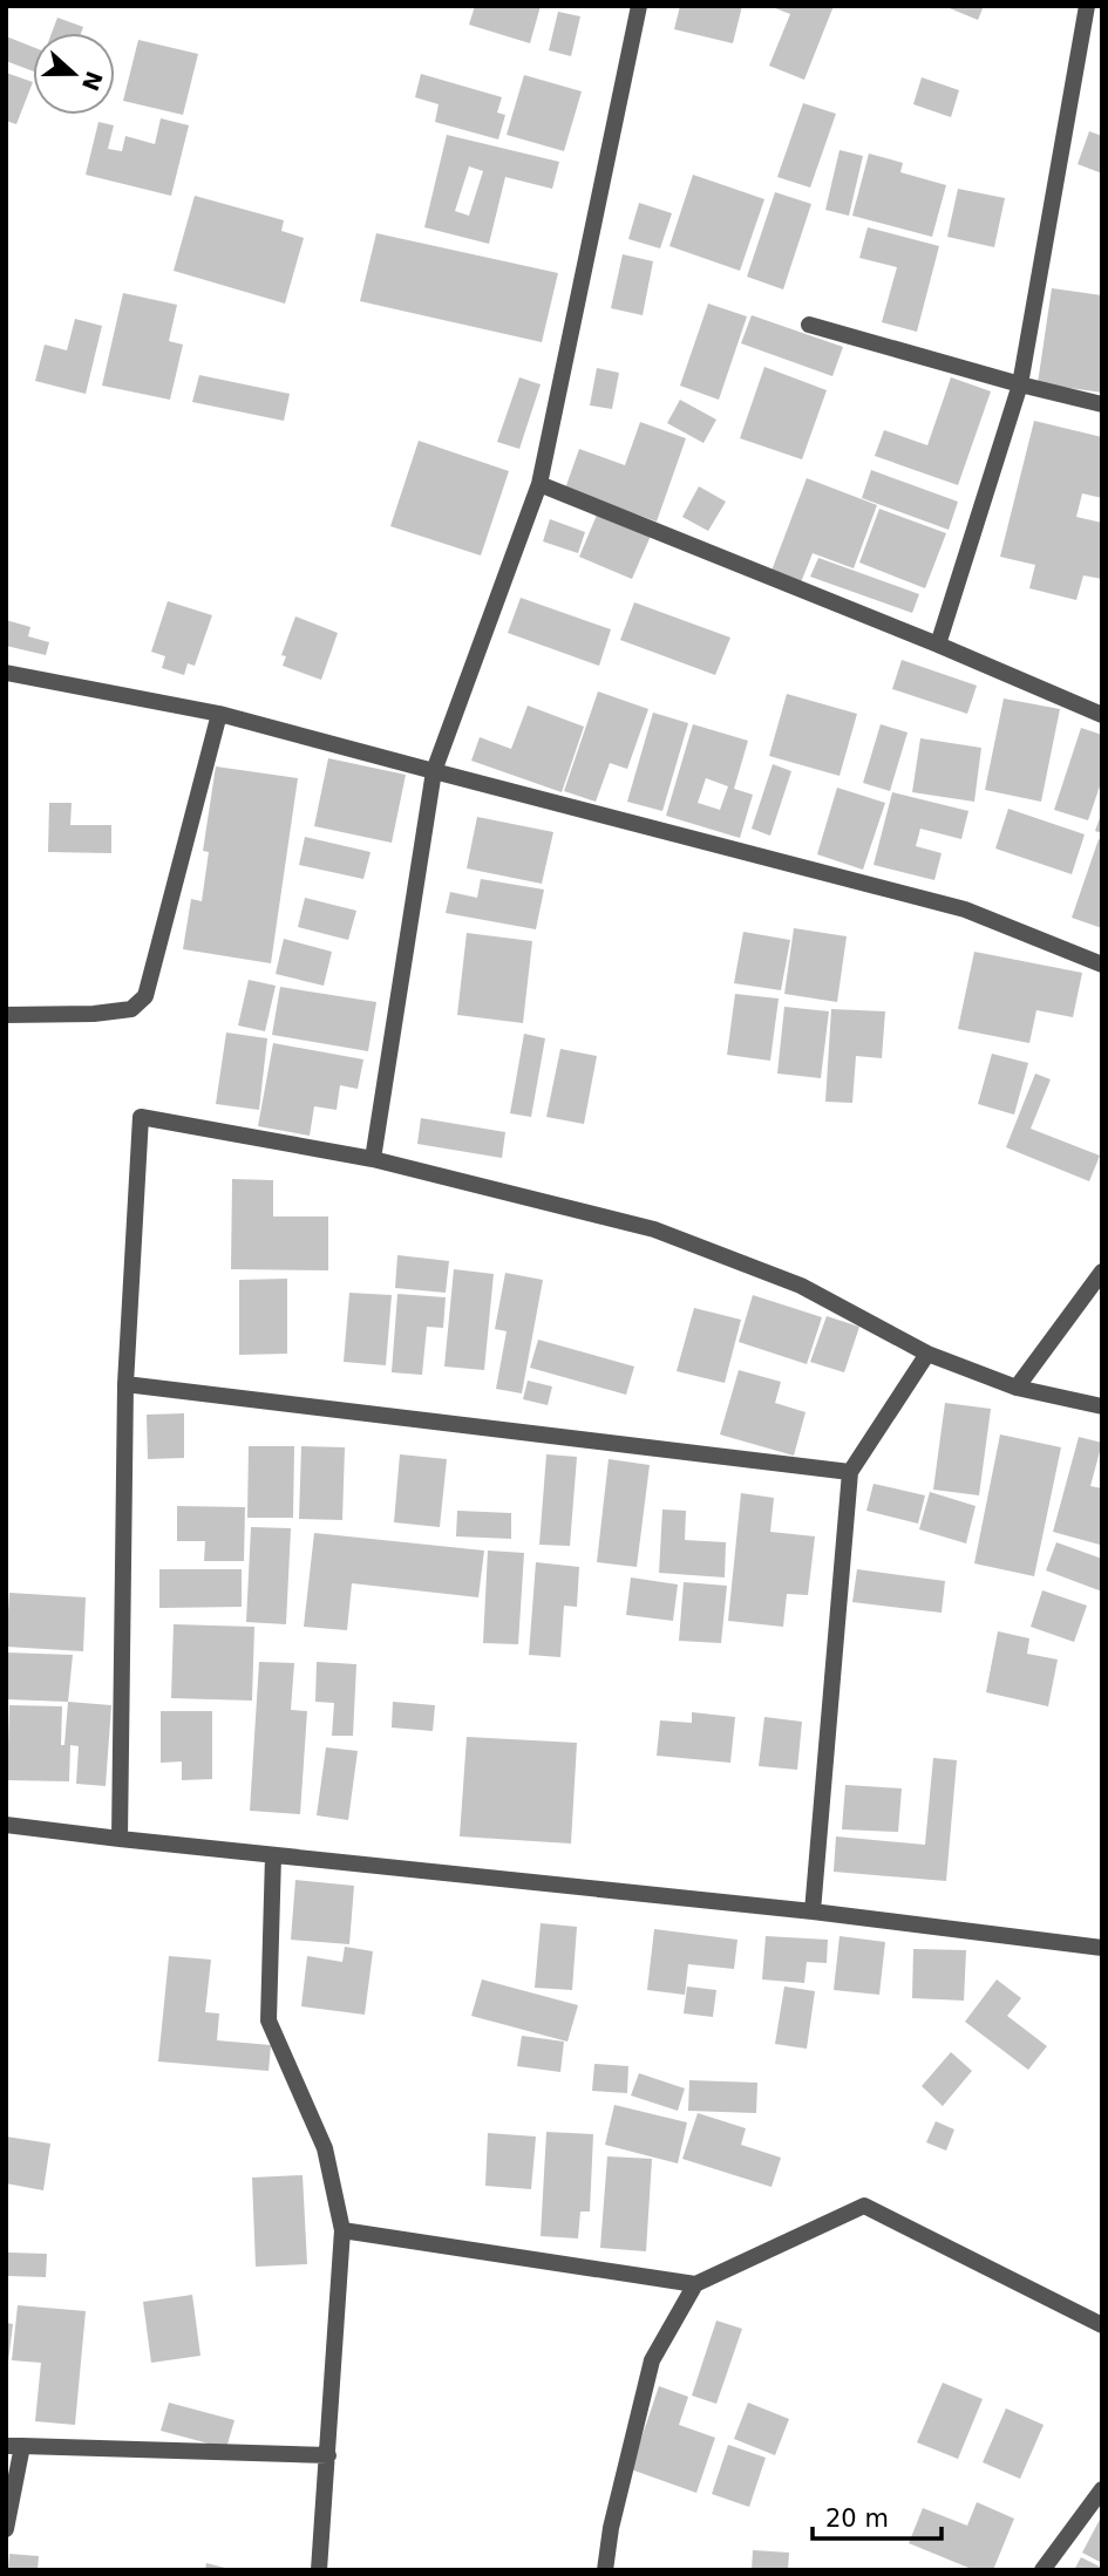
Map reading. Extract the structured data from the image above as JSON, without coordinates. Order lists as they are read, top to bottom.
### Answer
{
  "scale_bar": "20 m",
  "north": "right"
}
